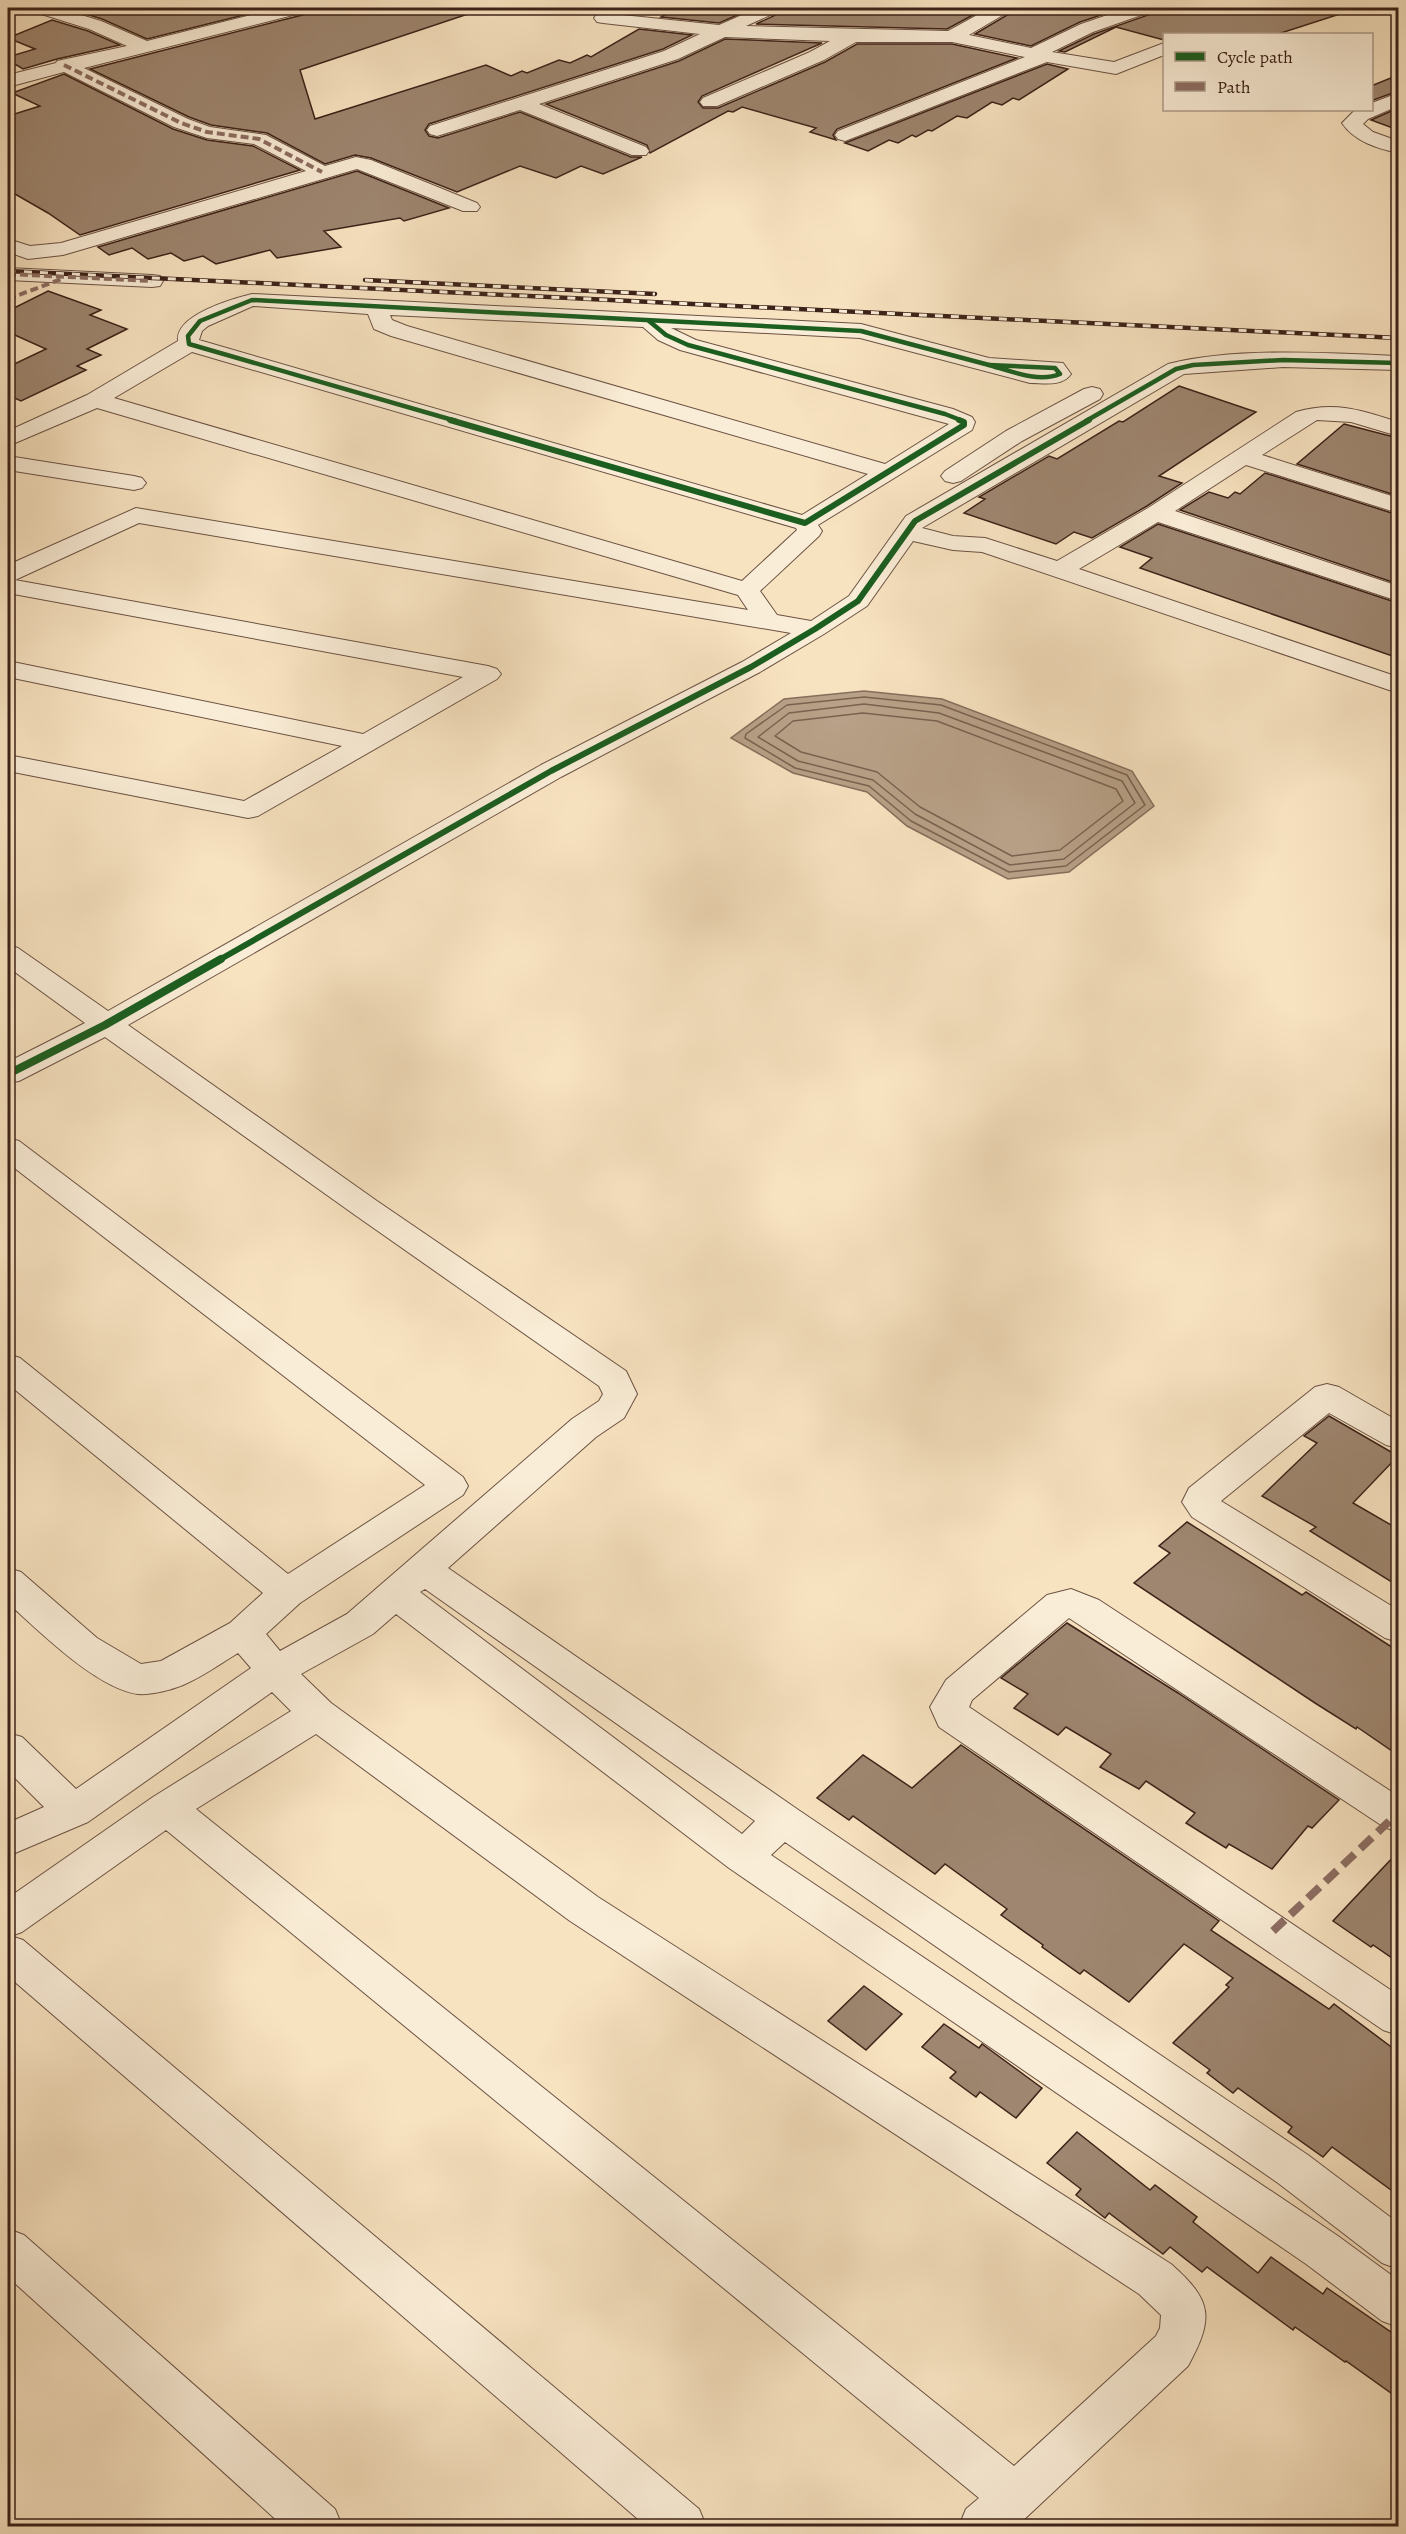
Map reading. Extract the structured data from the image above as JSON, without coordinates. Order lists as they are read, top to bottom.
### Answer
{
  "legend": ["Cycle path", "Path"]
}
